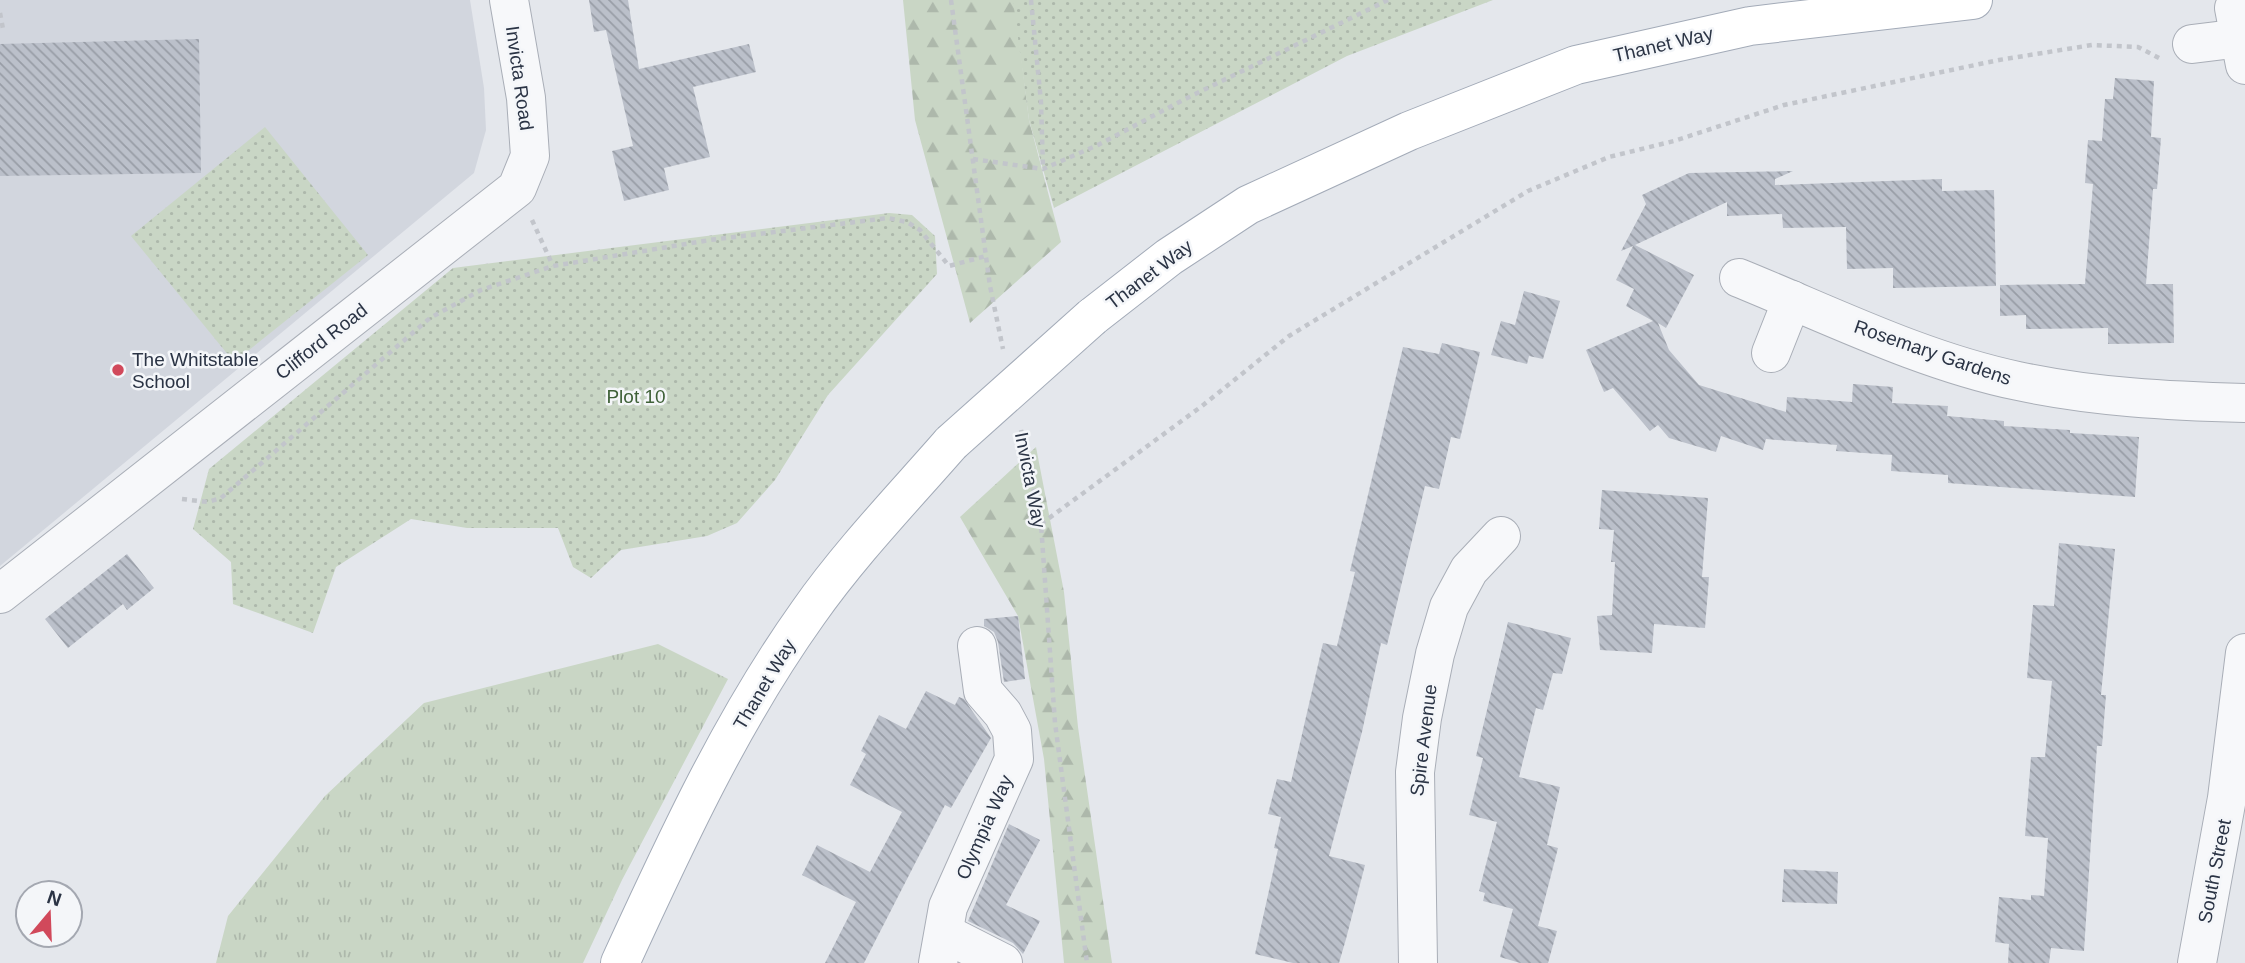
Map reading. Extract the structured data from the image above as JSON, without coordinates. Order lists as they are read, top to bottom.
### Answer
{
  "streets": {
    "main road": ["Thanet Way"],
    "street": [
      "Invicta Road",
      "Clifford Road",
      "Rosemary Gardens",
      "Spire Avenue",
      "Olympia Way",
      "South Street"
    ],
    "path": ["Invicta Way"]
  },
  "crossings": [
    ["Invicta Road", "Clifford Road"]
  ],
  "parks": ["Plot 10"],
  "places": ["The Whitstable School"],
  "north": "top"
}
